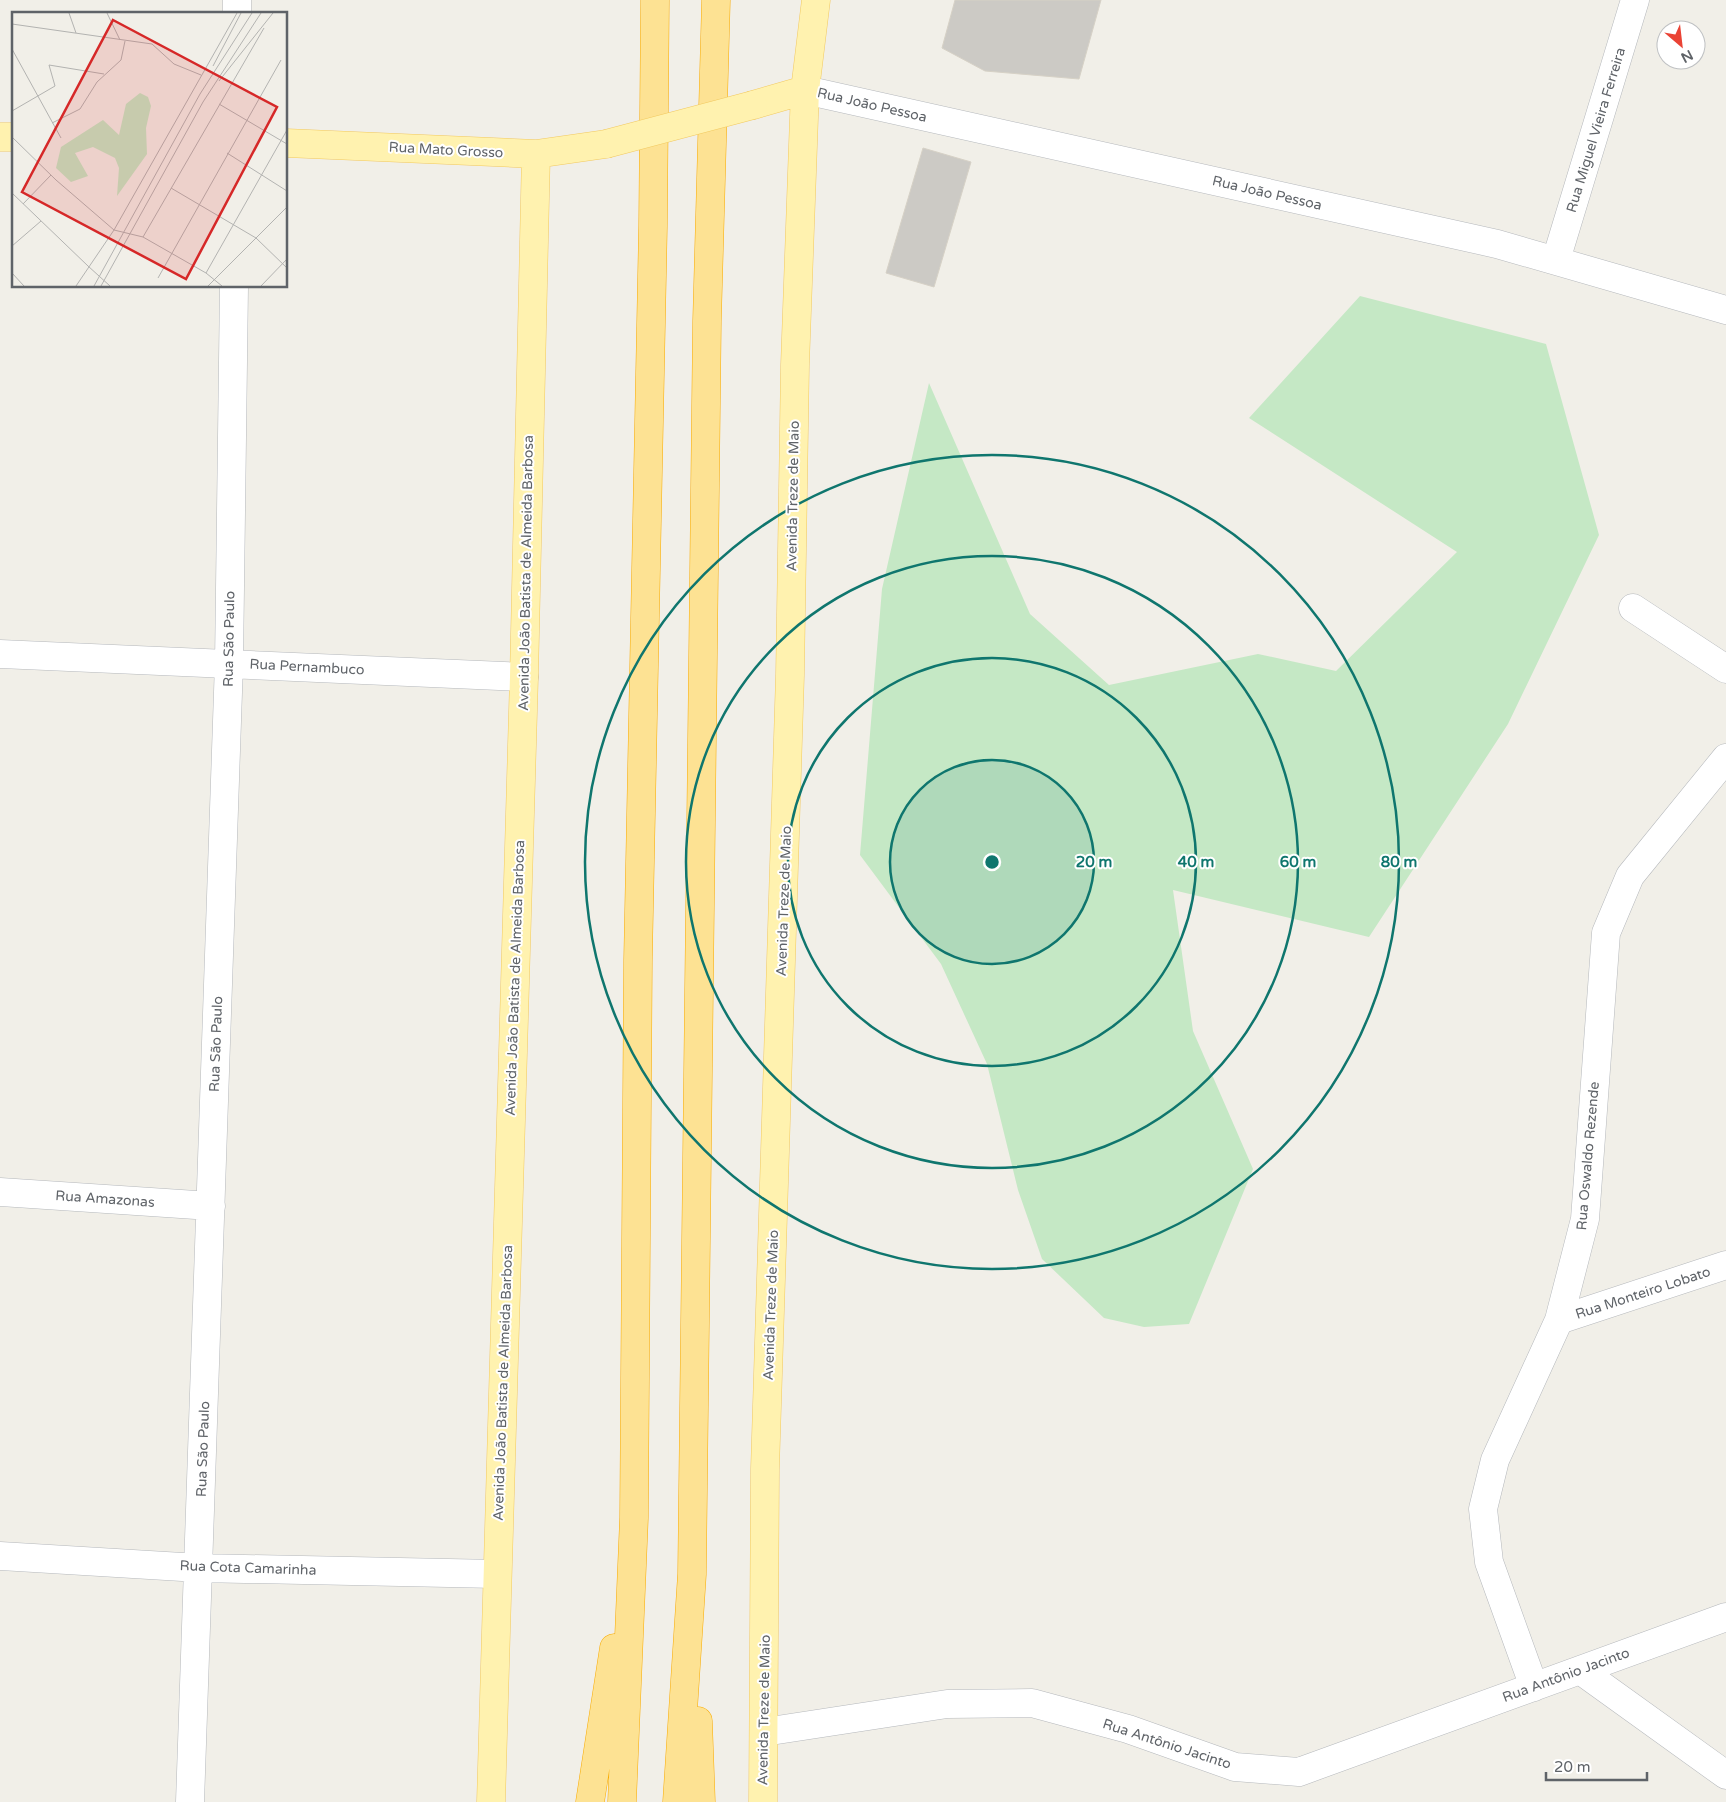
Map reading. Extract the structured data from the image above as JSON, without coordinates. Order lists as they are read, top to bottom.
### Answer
{
  "streets": {
    "main road": ["Rua Mato Grosso", "Avenida Treze de Maio", "Avenida João Batista de Almeida Barbosa"],
    "street": [
      "Rua João Pessoa",
      "Rua Miguel Vieira Ferreira",
      "Rua São Paulo",
      "Rua Pernambuco",
      "Rua Oswaldo Rezende",
      "Rua Amazonas",
      "Rua Monteiro Lobato",
      "Rua Cota Camarinha",
      "Rua Antônio Jacinto"
    ]
  },
  "crossings": [
    ["Rua João Pessoa", "Rua Miguel Vieira Ferreira"],
    ["Rua João Pessoa", "Rua Mato Grosso"],
    ["Rua João Pessoa", "Avenida Treze de Maio"],
    ["Rua Mato Grosso", "Avenida Treze de Maio"],
    ["Rua Mato Grosso", "Avenida João Batista de Almeida Barbosa"],
    ["Avenida Treze de Maio", "Rua Antônio Jacinto"],
    ["Avenida João Batista de Almeida Barbosa", "Rua Pernambuco"],
    ["Avenida João Batista de Almeida Barbosa", "Rua Cota Camarinha"],
    ["Rua São Paulo", "Rua Pernambuco"],
    ["Rua São Paulo", "Rua Amazonas"],
    ["Rua São Paulo", "Rua Cota Camarinha"],
    ["Rua Oswaldo Rezende", "Rua Monteiro Lobato"],
    ["Rua Oswaldo Rezende", "Rua Antônio Jacinto"]
  ],
  "scale_bar": "20 m",
  "north": "bottom right",
  "rings": [
    "20 m",
    "40 m",
    "60 m",
    "80 m"
  ]
}
